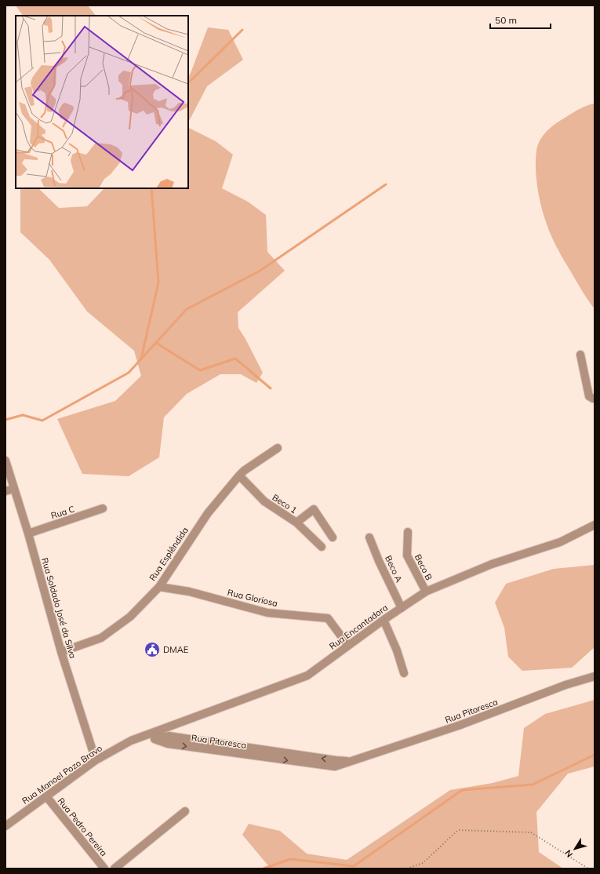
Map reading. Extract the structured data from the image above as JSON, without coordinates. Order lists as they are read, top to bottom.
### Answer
{
  "streets": {
    "street": [
      "Beco 1",
      "Rua C",
      "Rua Esplêndida",
      "Beco B",
      "Beco A",
      "Rua Gloriosa",
      "Rua Soldado José da Silva",
      "Rua Encantadora",
      "Rua Pitoresca",
      "Rua Manoel Pozo Bravo",
      "Rua Pedro Pereira"
    ]
  },
  "crossings": [
    ["Beco 1", "Rua Esplêndida"],
    ["Rua C", "Rua Soldado José da Silva"],
    ["Rua Esplêndida", "Rua Gloriosa"],
    ["Rua Esplêndida", "Rua Soldado José da Silva"],
    ["Beco B", "Rua Encantadora"],
    ["Beco A", "Rua Encantadora"],
    ["Rua Gloriosa", "Rua Encantadora"],
    ["Rua Soldado José da Silva", "Rua Manoel Pozo Bravo"],
    ["Rua Encantadora", "Rua Pitoresca"],
    ["Rua Encantadora", "Rua Manoel Pozo Bravo"],
    ["Rua Pitoresca", "Rua Manoel Pozo Bravo"],
    ["Rua Manoel Pozo Bravo", "Rua Pedro Pereira"]
  ],
  "places": {
    "public building": ["DMAE"]
  },
  "scale_bar": "50 m",
  "north": "bottom left"
}
